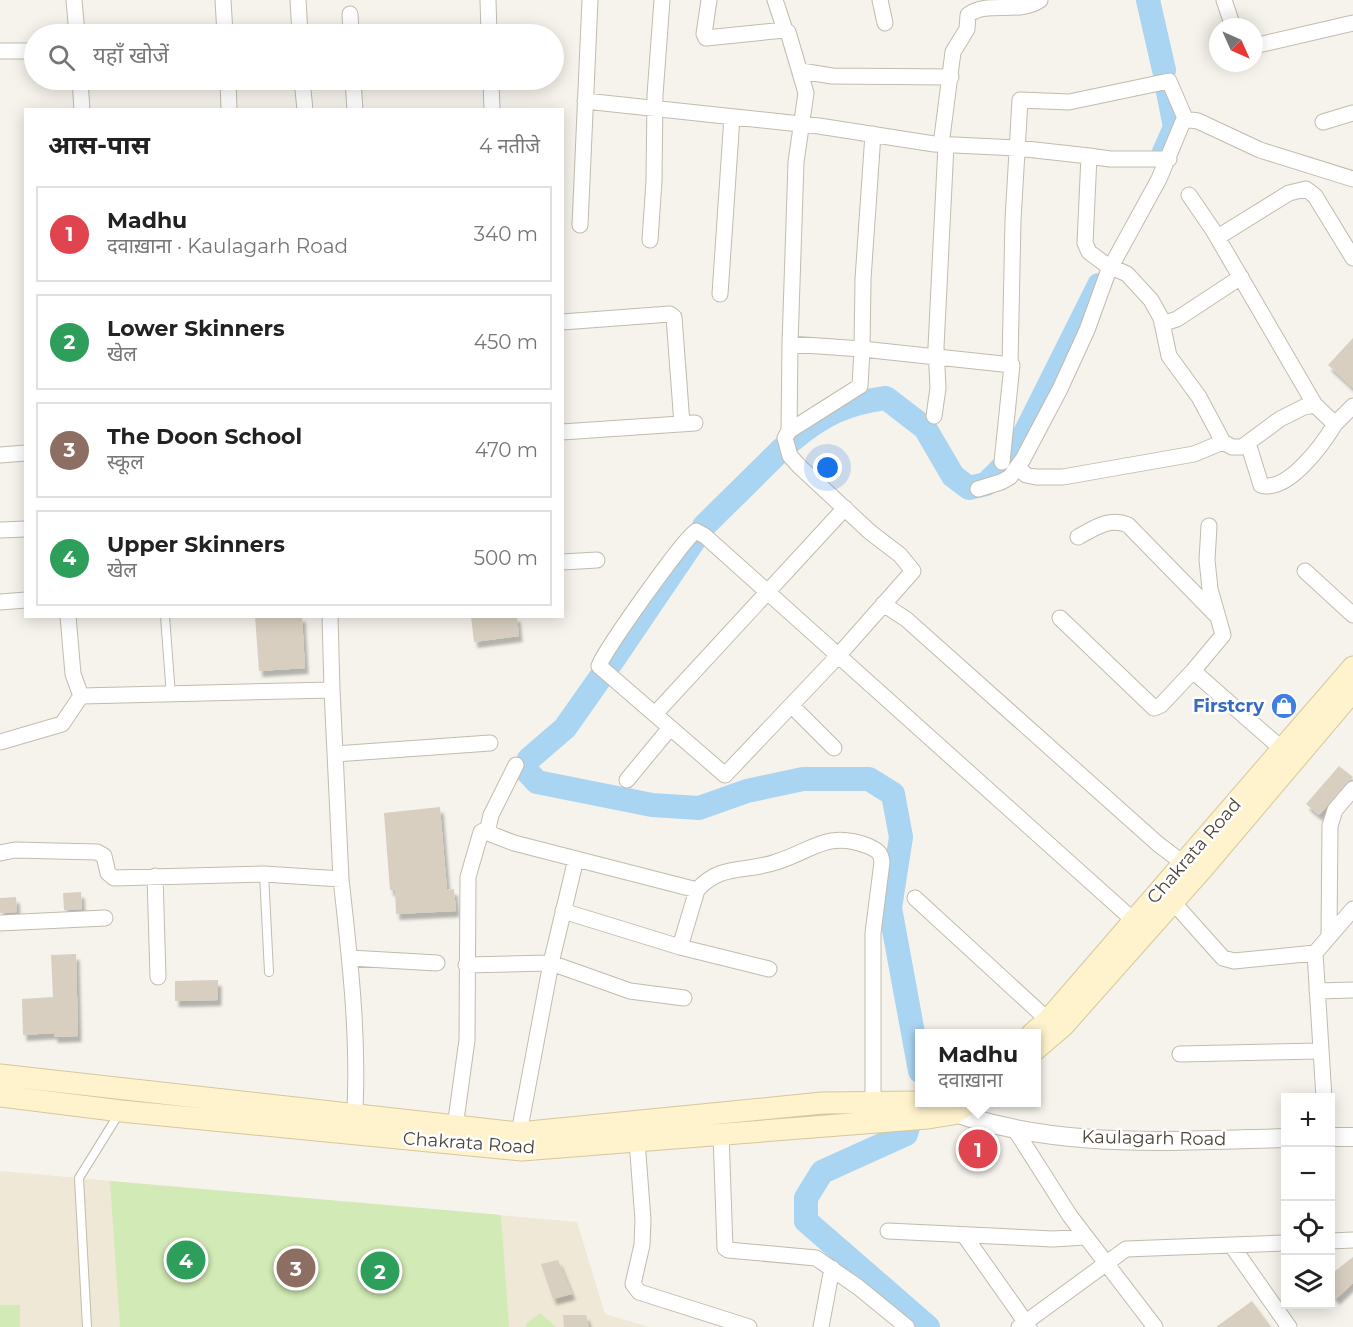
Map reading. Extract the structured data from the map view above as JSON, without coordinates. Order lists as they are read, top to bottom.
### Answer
{
  "streets": {
    "main road": ["Chakrata Road"],
    "street": ["Kaulagarh Road"]
  },
  "crossings": [
    ["Chakrata Road", "Kaulagarh Road"]
  ],
  "places": {
    "shop": ["Firstcry"]
  },
  "north": "bottom right",
  "page": {
    "search": "यहाँ खोजें",
    "heading": ["आस-पास", "4 नतीजे"],
    "list": [
      {
        "mark": "1",
        "name": "Madhu",
        "note": "दवाख़ाना · Kaulagarh Road",
        "value": "340 m"
      },
      {
        "mark": "2",
        "name": "Lower Skinners",
        "note": "खेल",
        "value": "450 m"
      },
      {
        "mark": "3",
        "name": "The Doon School",
        "note": "स्कूल",
        "value": "470 m"
      },
      {
        "mark": "4",
        "name": "Upper Skinners",
        "note": "खेल",
        "value": "500 m"
      }
    ],
    "popup": ["Madhu", "दवाख़ाना"],
    "map_buttons": ["+", "−"],
    "pins": [
      "1",
      "4",
      "3",
      "2"
    ]
  }
}
